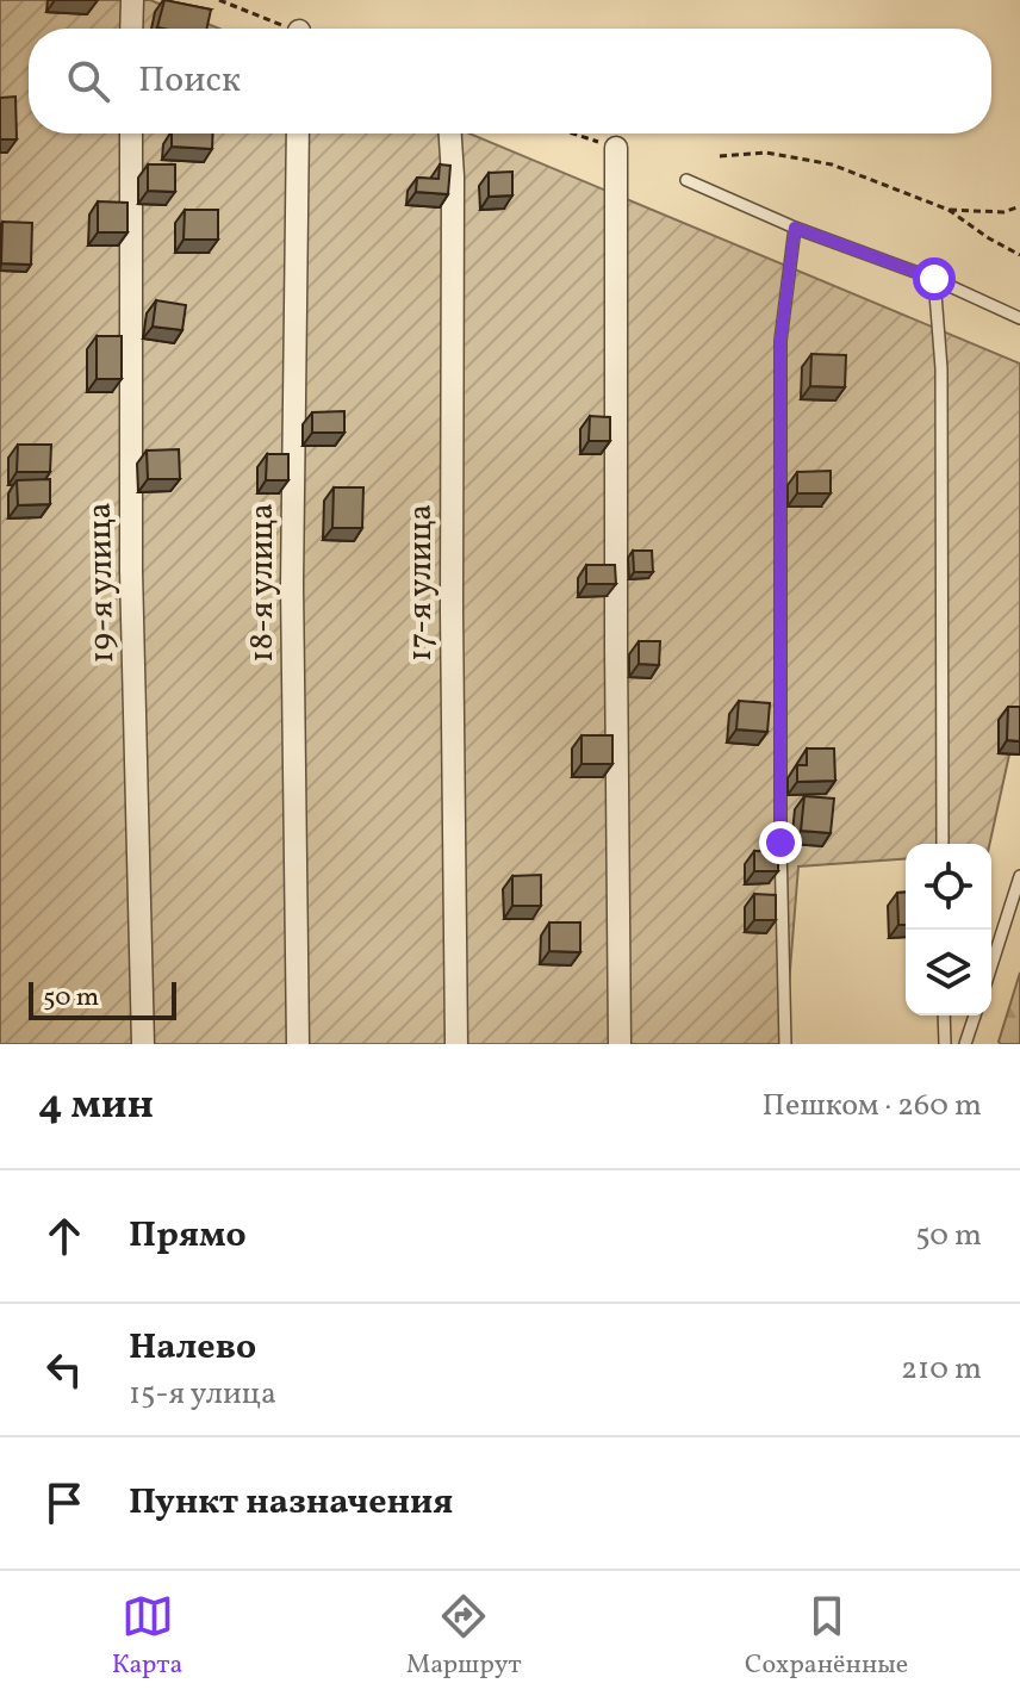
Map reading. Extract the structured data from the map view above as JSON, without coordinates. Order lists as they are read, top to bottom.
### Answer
{
  "streets": {
    "street": ["19-я улица", "18-я улица", "17-я улица"]
  },
  "scale_bar": "50 m",
  "page": {
    "search": "Поиск",
    "scale": "50 m",
    "heading": ["4 мин", "Пешком · 260 m"],
    "list": [
      ["Прямо", "50 m"],
      ["Налево", "15-я улица", "210 m"],
      "Пункт назначения"
    ],
    "nav": ["Карта", "Маршрут", "Сохранённые"]
  }
}
